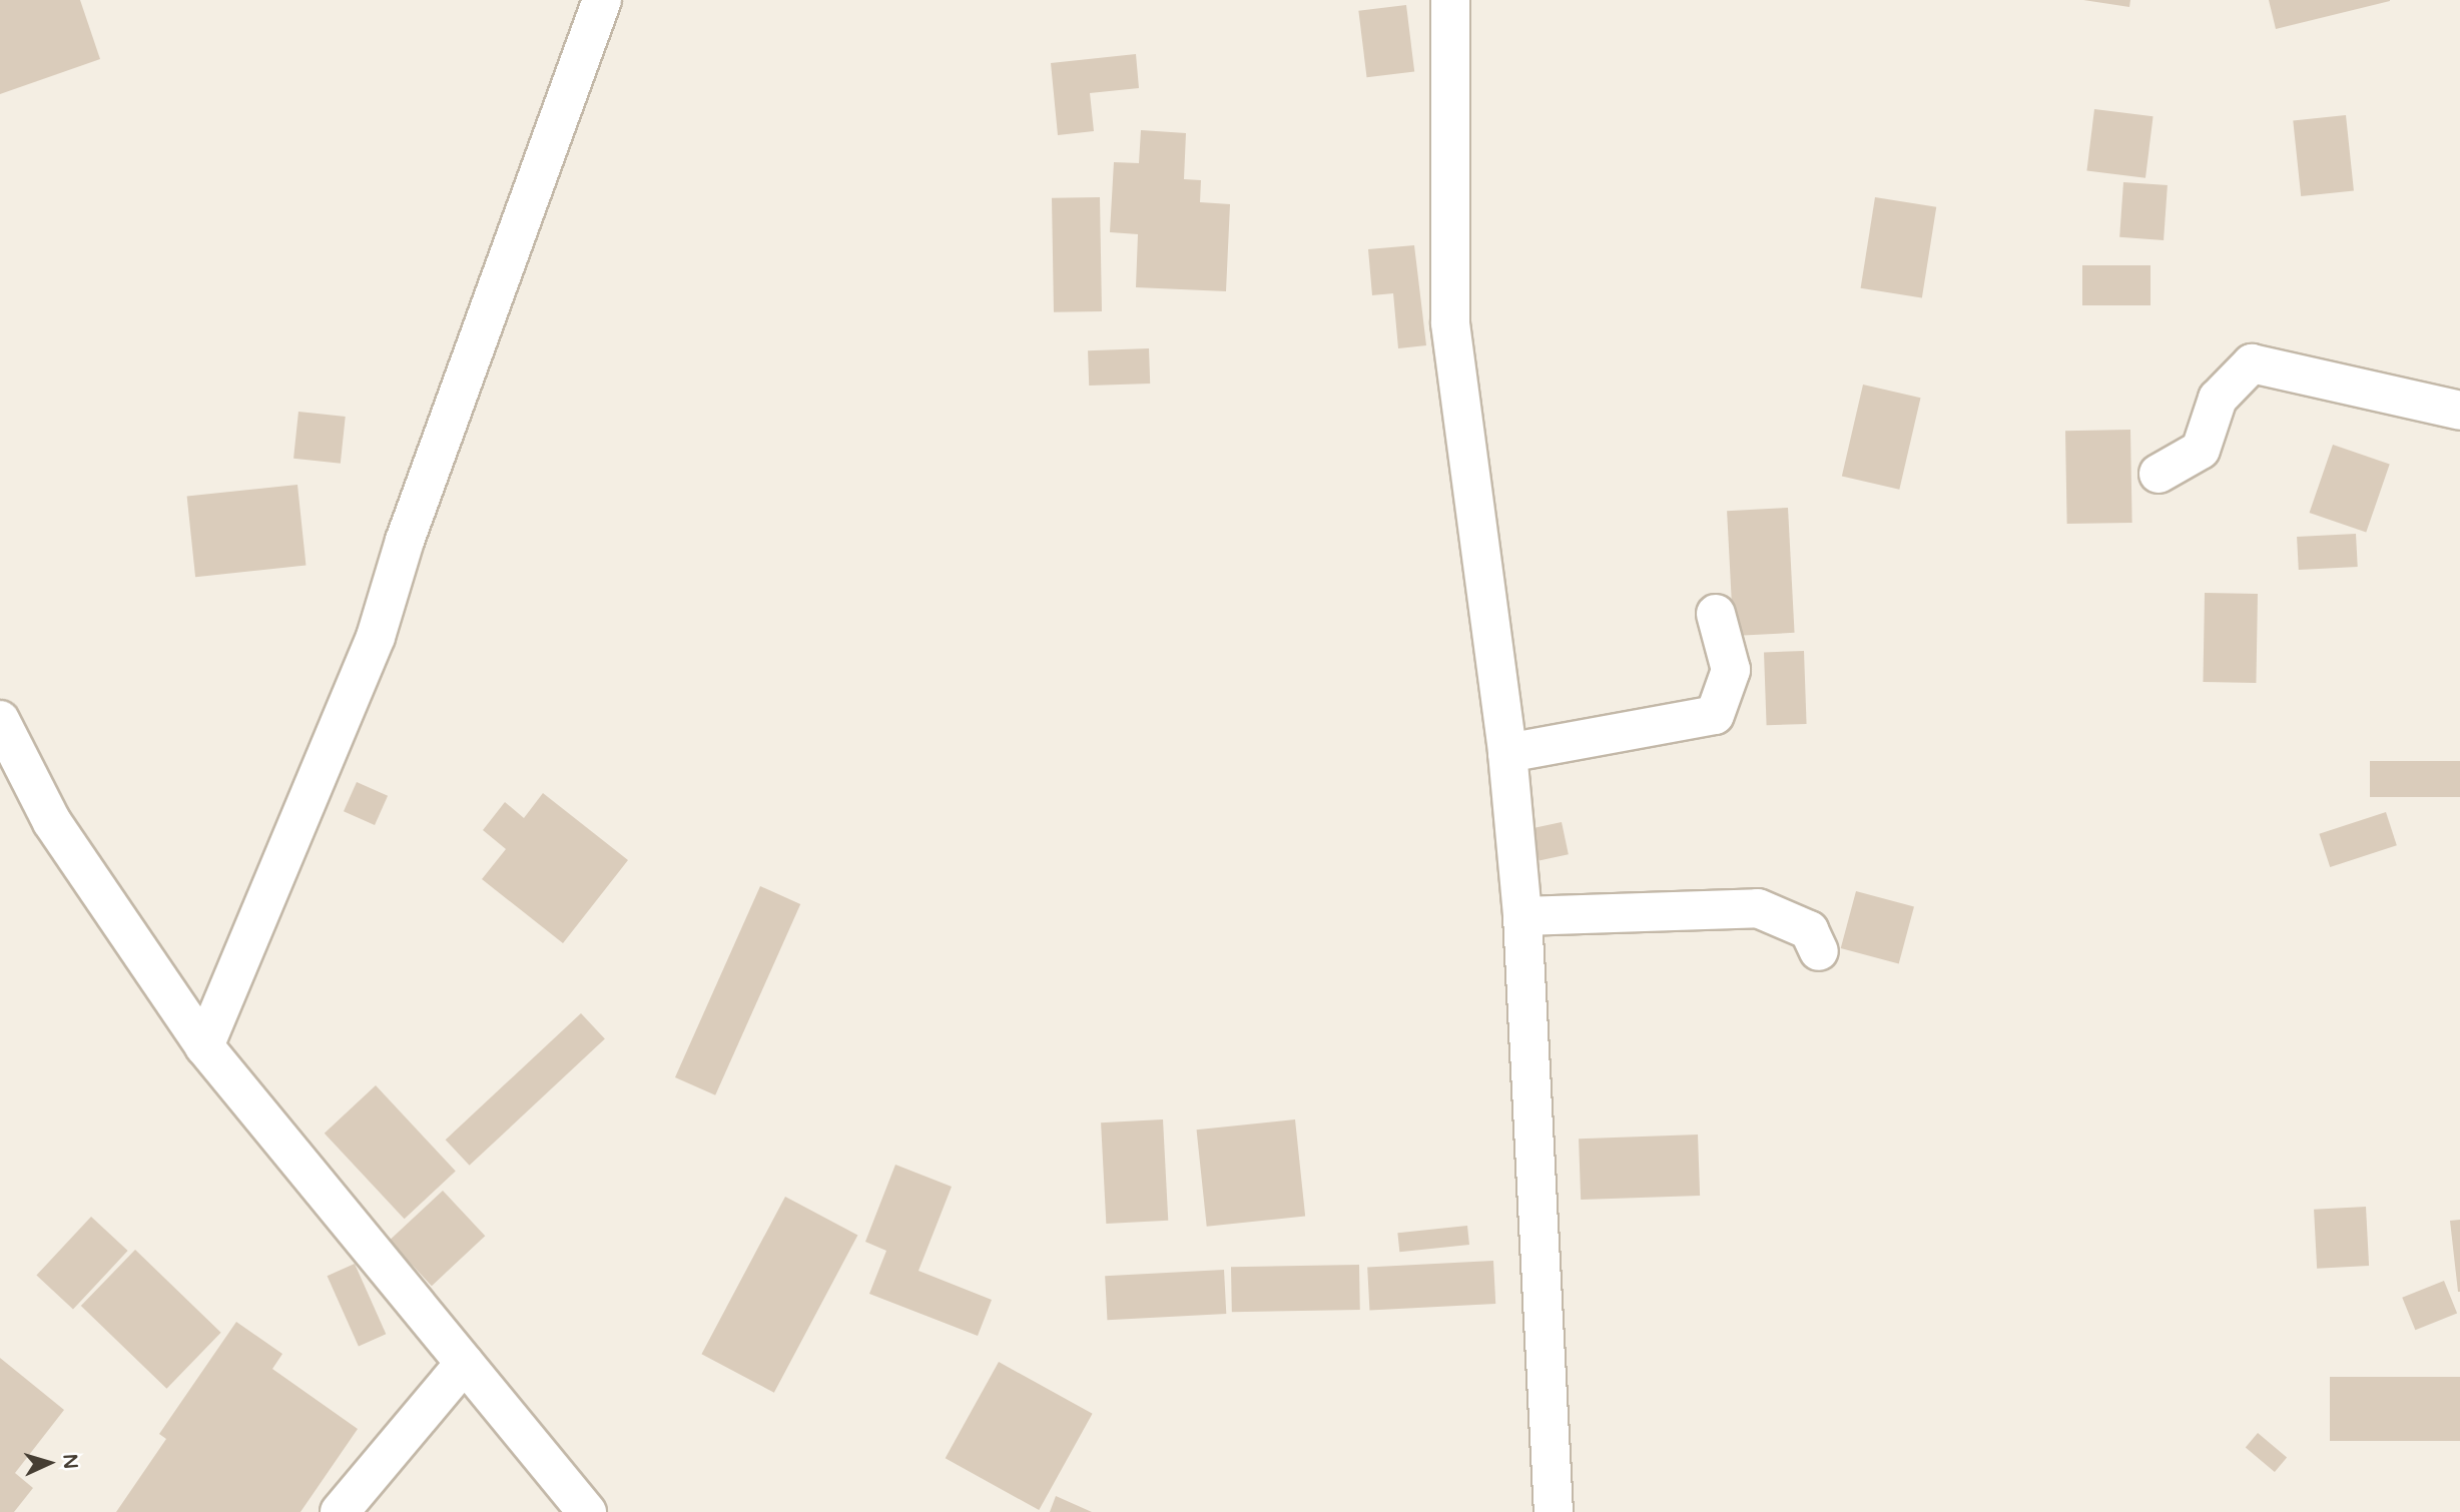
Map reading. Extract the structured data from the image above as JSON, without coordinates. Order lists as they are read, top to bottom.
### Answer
{
  "north": "right"
}
